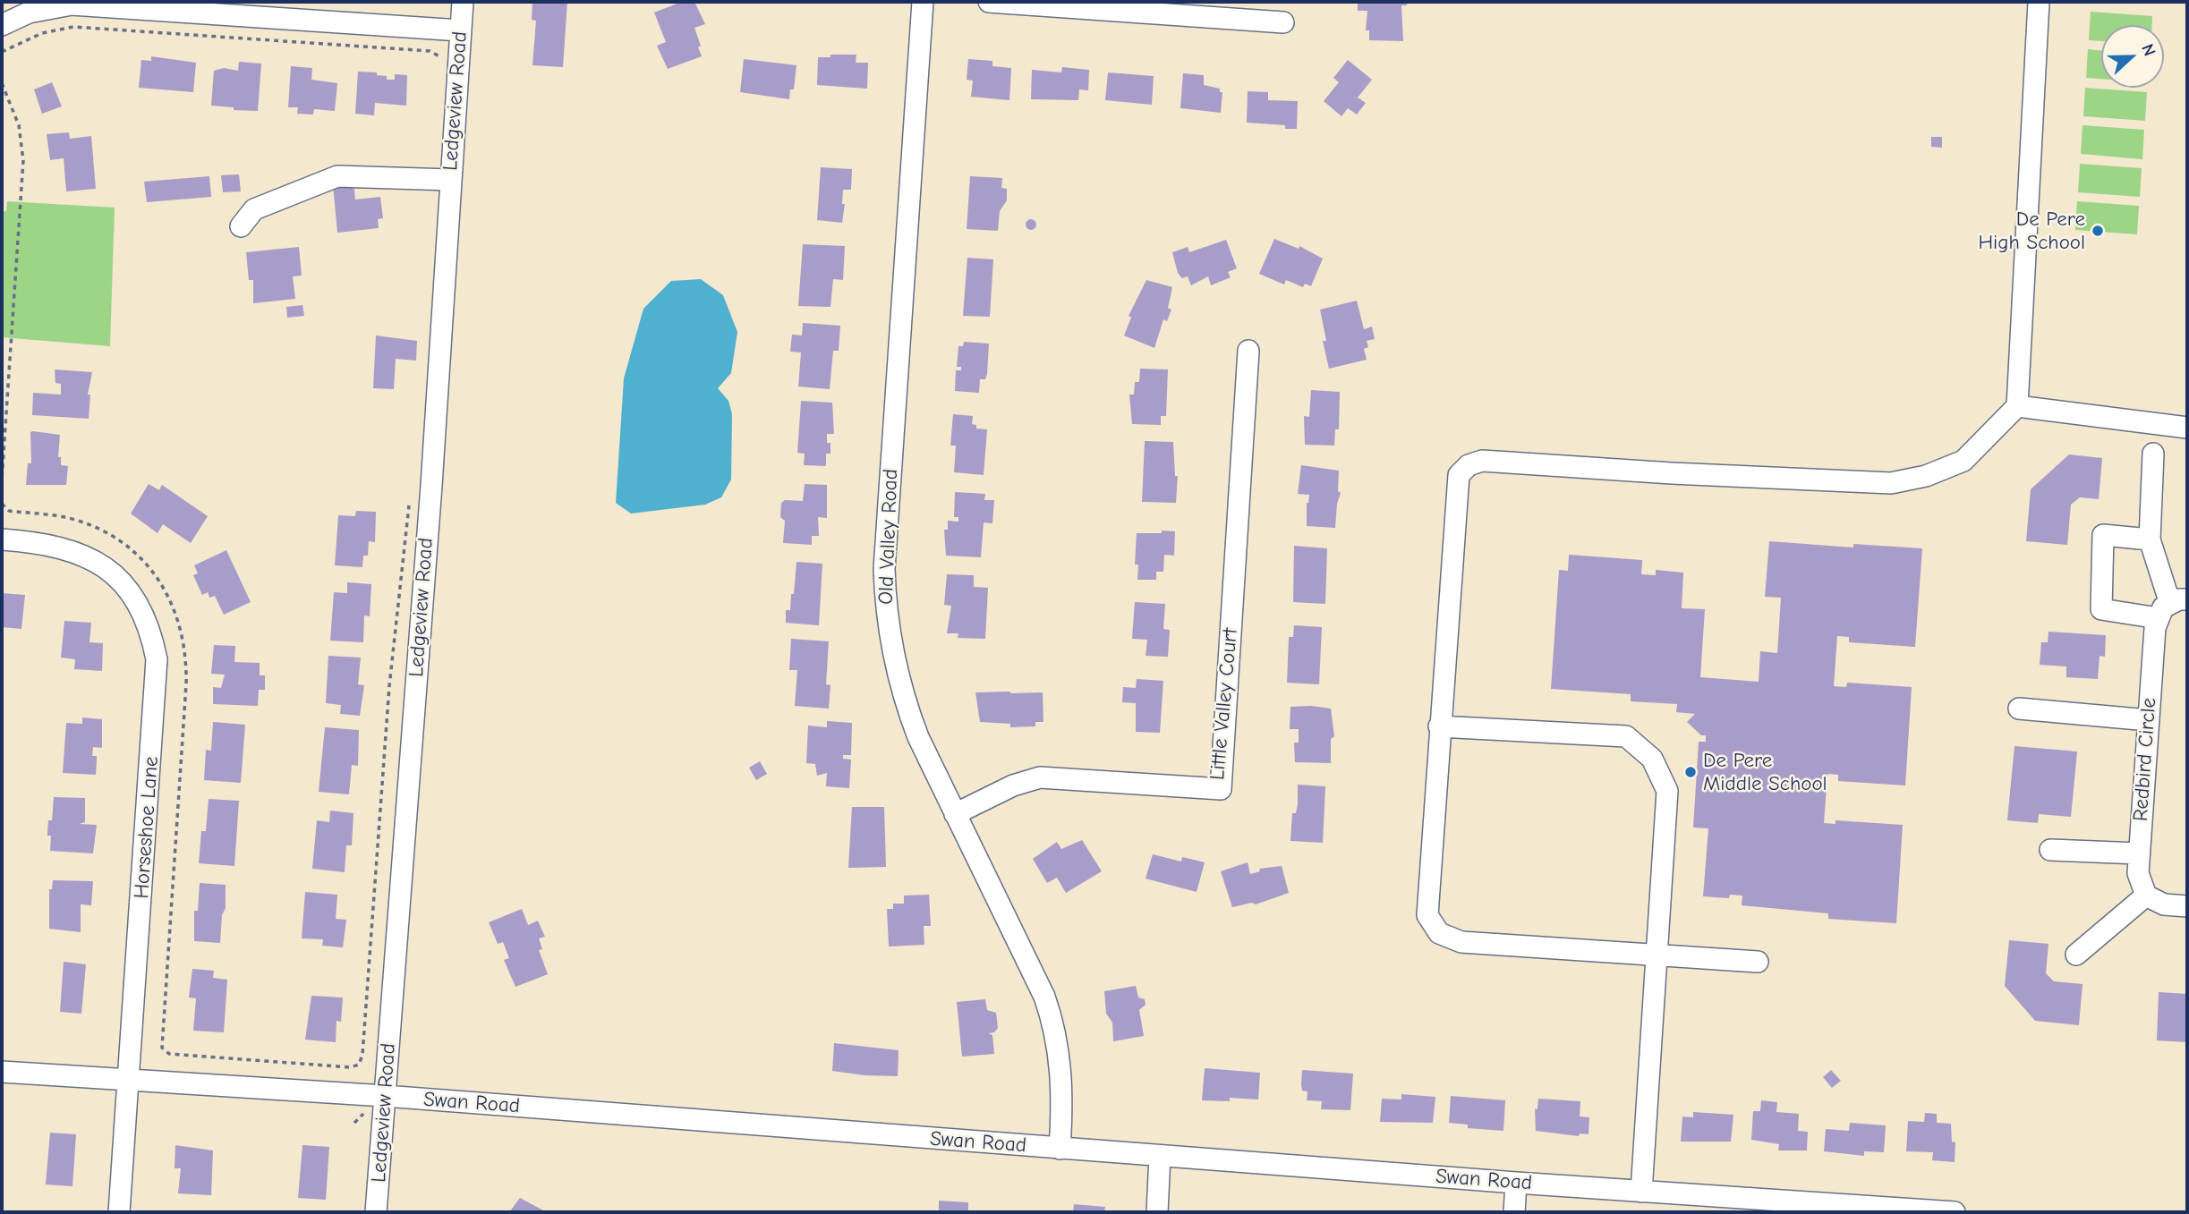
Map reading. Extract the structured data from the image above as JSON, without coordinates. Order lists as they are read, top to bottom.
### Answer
{
  "streets": {
    "street": [
      "Ledgeview Road",
      "Old Valley Road",
      "Little Valley Court",
      "Redbird Circle",
      "Horseshoe Lane",
      "Swan Road"
    ]
  },
  "crossings": [
    ["Ledgeview Road", "Swan Road"],
    ["Old Valley Road", "Little Valley Court"],
    ["Old Valley Road", "Swan Road"],
    ["Horseshoe Lane", "Swan Road"]
  ],
  "places": ["De Pere High School", "De Pere Middle School"],
  "north": "right"
}
